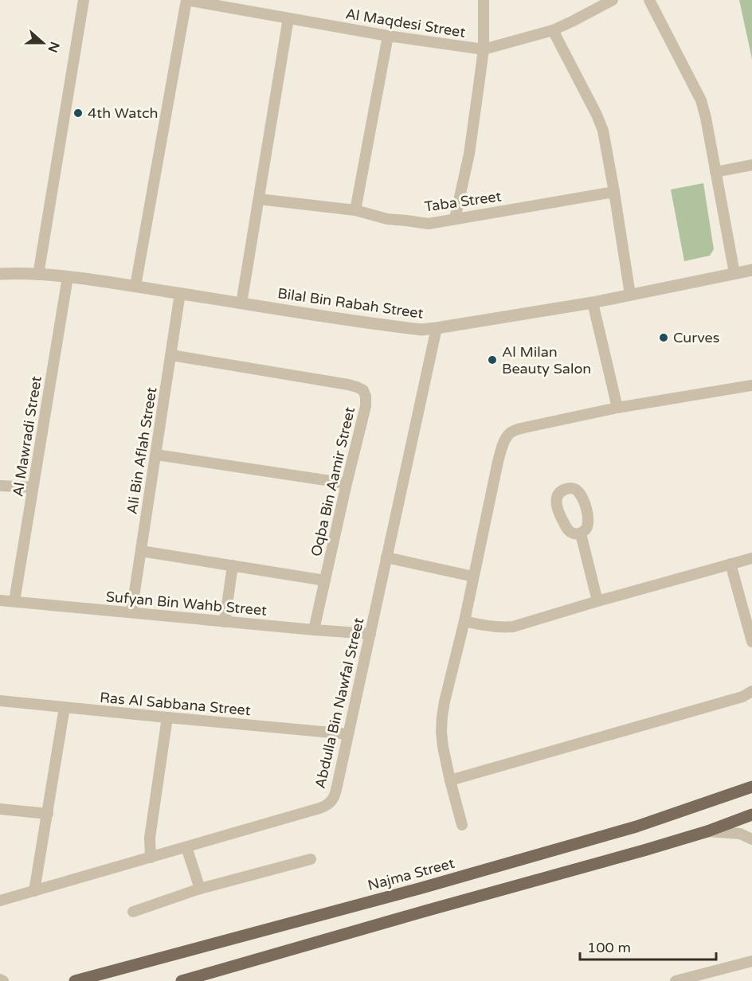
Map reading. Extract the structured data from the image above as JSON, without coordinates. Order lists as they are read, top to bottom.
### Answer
{
  "streets": {
    "main road": ["Najma Street"],
    "street": [
      "Al Maqdesi Street",
      "Taba Street",
      "Bilal Bin Rabah Street",
      "Al Mawradi Street",
      "Ali Bin Aflah Street",
      "Oqba Bin Aamir Street",
      "Sufyan Bin Wahb Street",
      "Abdulla Bin Nawfal Street",
      "Ras Al Sabbana Street"
    ]
  },
  "crossings": [
    ["Bilal Bin Rabah Street", "Al Mawradi Street"],
    ["Bilal Bin Rabah Street", "Ali Bin Aflah Street"],
    ["Bilal Bin Rabah Street", "Abdulla Bin Nawfal Street"],
    ["Al Mawradi Street", "Sufyan Bin Wahb Street"],
    ["Ali Bin Aflah Street", "Oqba Bin Aamir Street"],
    ["Ali Bin Aflah Street", "Sufyan Bin Wahb Street"],
    ["Oqba Bin Aamir Street", "Sufyan Bin Wahb Street"],
    ["Sufyan Bin Wahb Street", "Abdulla Bin Nawfal Street"],
    ["Abdulla Bin Nawfal Street", "Ras Al Sabbana Street"]
  ],
  "places": ["4th Watch", "Curves", "Al Milan Beauty Salon"],
  "scale_bar": "100 m",
  "north": "right"
}
